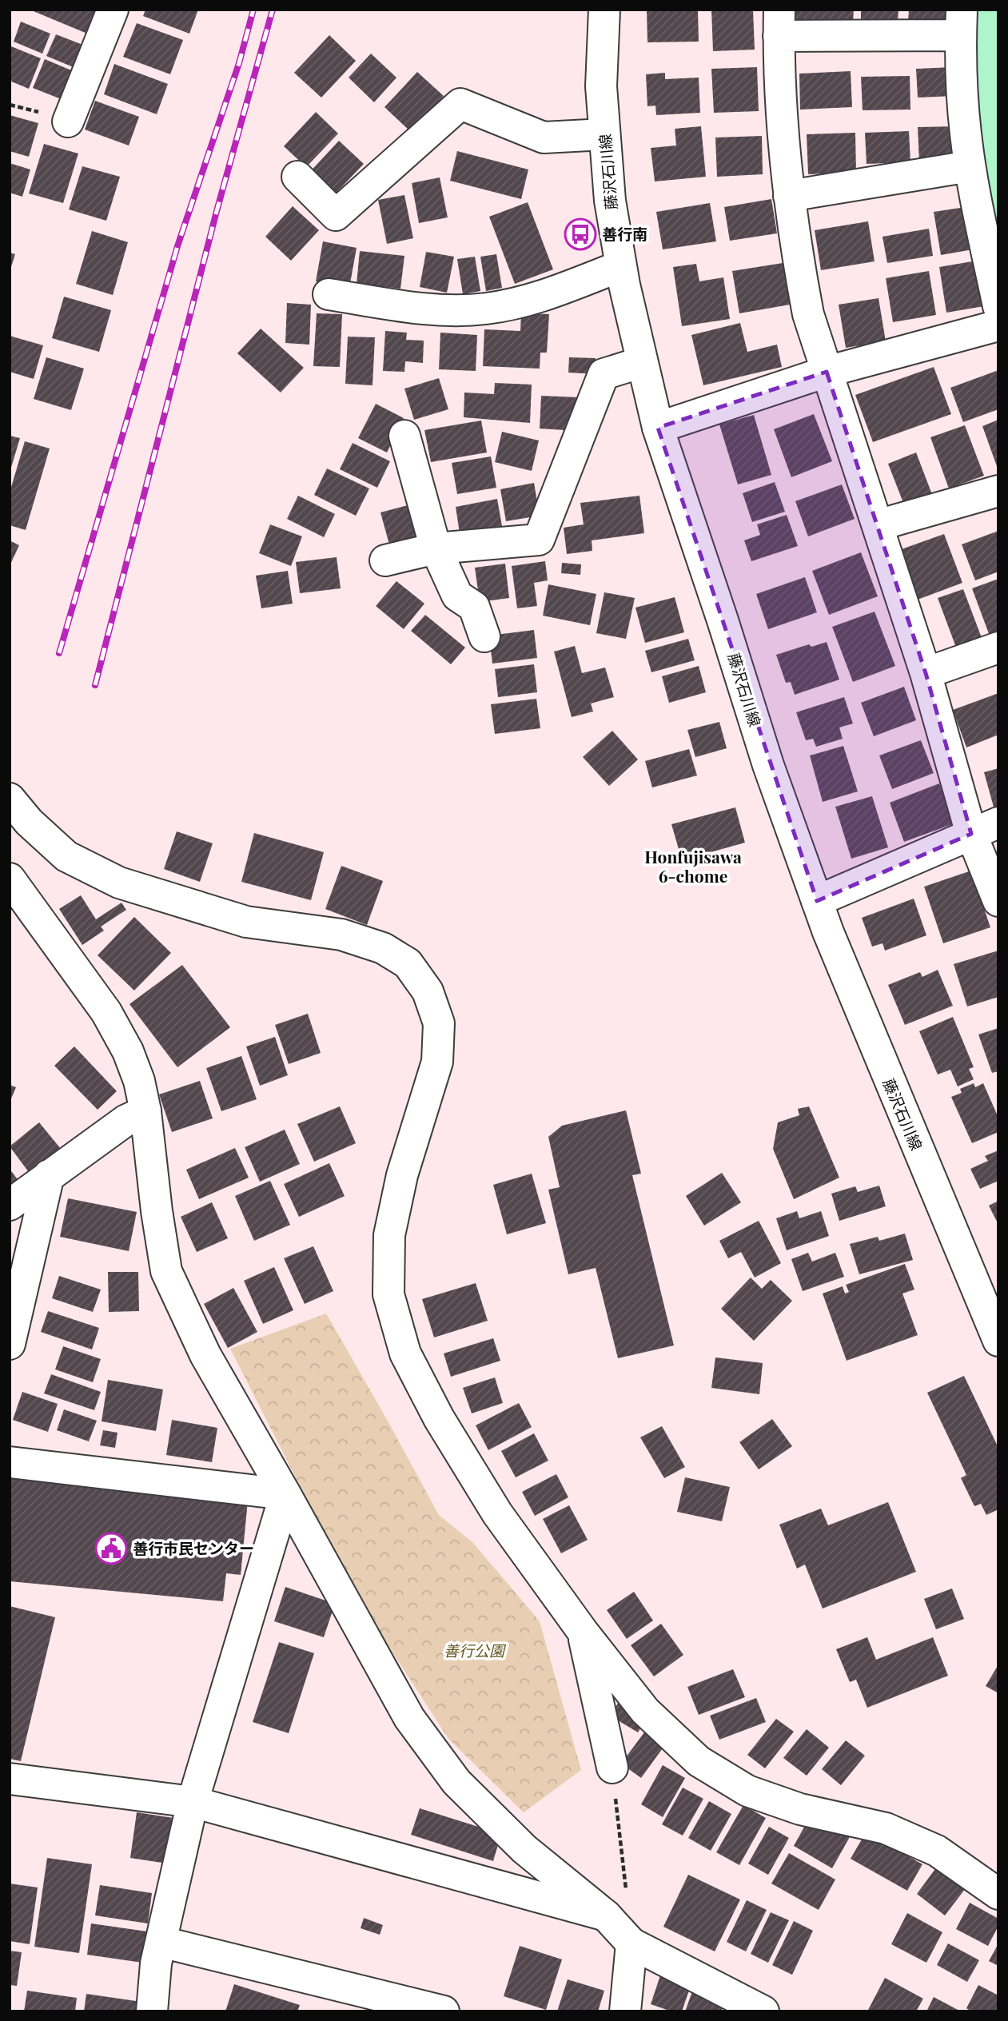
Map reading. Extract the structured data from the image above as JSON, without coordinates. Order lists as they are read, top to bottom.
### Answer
{
  "streets": {
    "street": ["藤沢石川線"]
  },
  "districts": ["Honfujisawa 6-chome"],
  "parks": ["善行公園"],
  "places": {
    "bus stop": ["善行南"],
    "public building": ["善行市民センター"]
  }
}
